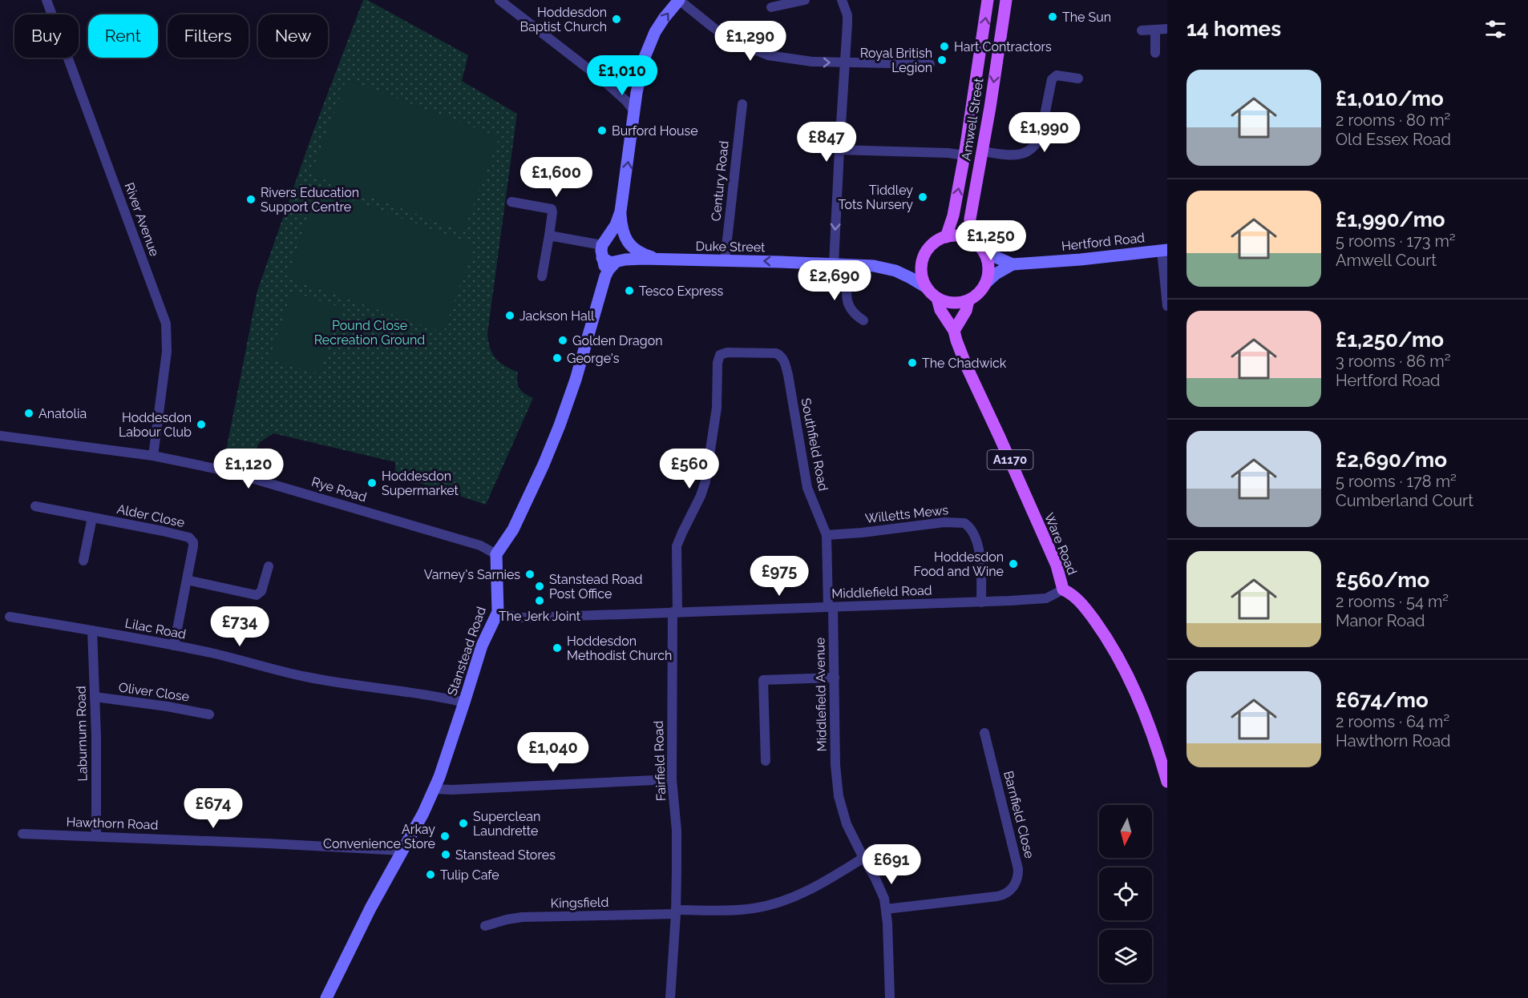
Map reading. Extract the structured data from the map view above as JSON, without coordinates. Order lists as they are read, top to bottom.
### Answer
{
  "streets": {
    "main road": ["Amwell Street", "A1170", "Ware Road"],
    "street": [
      "Century Road",
      "River Avenue",
      "Hertford Road",
      "Duke Street",
      "Southfield Road",
      "Rye Road",
      "Willetts Mews",
      "Alder Close",
      "Middlefield Road",
      "Lilac Road",
      "Stanstead Road",
      "Oliver Close",
      "Middlefield Avenue",
      "Laburnum Road",
      "Fairfield Road",
      "Barnfield Close",
      "Hawthorn Road",
      "Kingsfield"
    ]
  },
  "crossings": [
    ["Amwell Street", "Hertford Road"],
    ["Amwell Street", "Duke Street"],
    ["Amwell Street", "Ware Road"],
    ["Century Road", "Duke Street"],
    ["River Avenue", "Rye Road"],
    ["Hertford Road", "Duke Street"],
    ["Hertford Road", "Ware Road"],
    ["Duke Street", "Ware Road"],
    ["Southfield Road", "Willetts Mews"],
    ["Southfield Road", "Middlefield Road"],
    ["Southfield Road", "Middlefield Avenue"],
    ["Southfield Road", "Fairfield Road"],
    ["Rye Road", "Stanstead Road"],
    ["Willetts Mews", "Middlefield Road"],
    ["Alder Close", "Lilac Road"],
    ["Ware Road", "Middlefield Road"],
    ["Middlefield Road", "Stanstead Road"],
    ["Middlefield Road", "Middlefield Avenue"],
    ["Middlefield Road", "Fairfield Road"],
    ["Lilac Road", "Stanstead Road"],
    ["Lilac Road", "Laburnum Road"],
    ["Stanstead Road", "Hawthorn Road"],
    ["Oliver Close", "Laburnum Road"],
    ["Middlefield Avenue", "Barnfield Close"],
    ["Middlefield Avenue", "Kingsfield"],
    ["Laburnum Road", "Hawthorn Road"],
    ["Fairfield Road", "Kingsfield"]
  ],
  "parks": ["Pound Close Recreation Ground"],
  "places": [
    "The Sun",
    "Hoddesdon Baptist Church",
    "Hart Contractors",
    "Royal British Legion",
    "Burford House",
    "Tiddley Tots Nursery",
    "Rivers Education Support Centre",
    "Tesco Express",
    "Jackson Hall",
    "Golden Dragon",
    "George's",
    "The Chadwick",
    "Anatolia",
    "Hoddesdon Labour Club",
    "Hoddesdon Supermarket",
    "Hoddesdon Food and Wine",
    "Varney's Sarnies",
    "Stanstead Road Post Office",
    "The Jerk Joint",
    "Hoddesdon Methodist Church",
    "Superclean Laundrette",
    "Arkay Convenience Store",
    "Stanstead Stores",
    "Tulip Cafe"
  ],
  "north": "bottom",
  "page": {
    "heading": "14 homes",
    "chip": [
      "Buy",
      "Rent",
      "Filters",
      "New"
    ],
    "price": [
      "£1,290",
      "£1,010",
      "£1,990",
      "£847",
      "£1,600",
      "£1,250",
      "£2,690",
      "£1,120",
      "£560",
      "£975",
      "£734",
      "£1,040",
      "£674",
      "£691"
    ],
    "list": [
      {
        "name": "£1,010/mo",
        "note": "2 rooms · 80 m² · Old Essex Road"
      },
      {
        "name": "£1,990/mo",
        "note": "5 rooms · 173 m² · Amwell Court"
      },
      {
        "name": "£1,250/mo",
        "note": "3 rooms · 86 m² · Hertford Road"
      },
      {
        "name": "£2,690/mo",
        "note": "5 rooms · 178 m² · Cumberland Court"
      },
      {
        "name": "£560/mo",
        "note": "2 rooms · 54 m² · Manor Road"
      },
      {
        "name": "£674/mo",
        "note": "2 rooms · 64 m² · Hawthorn Road"
      }
    ]
  }
}
